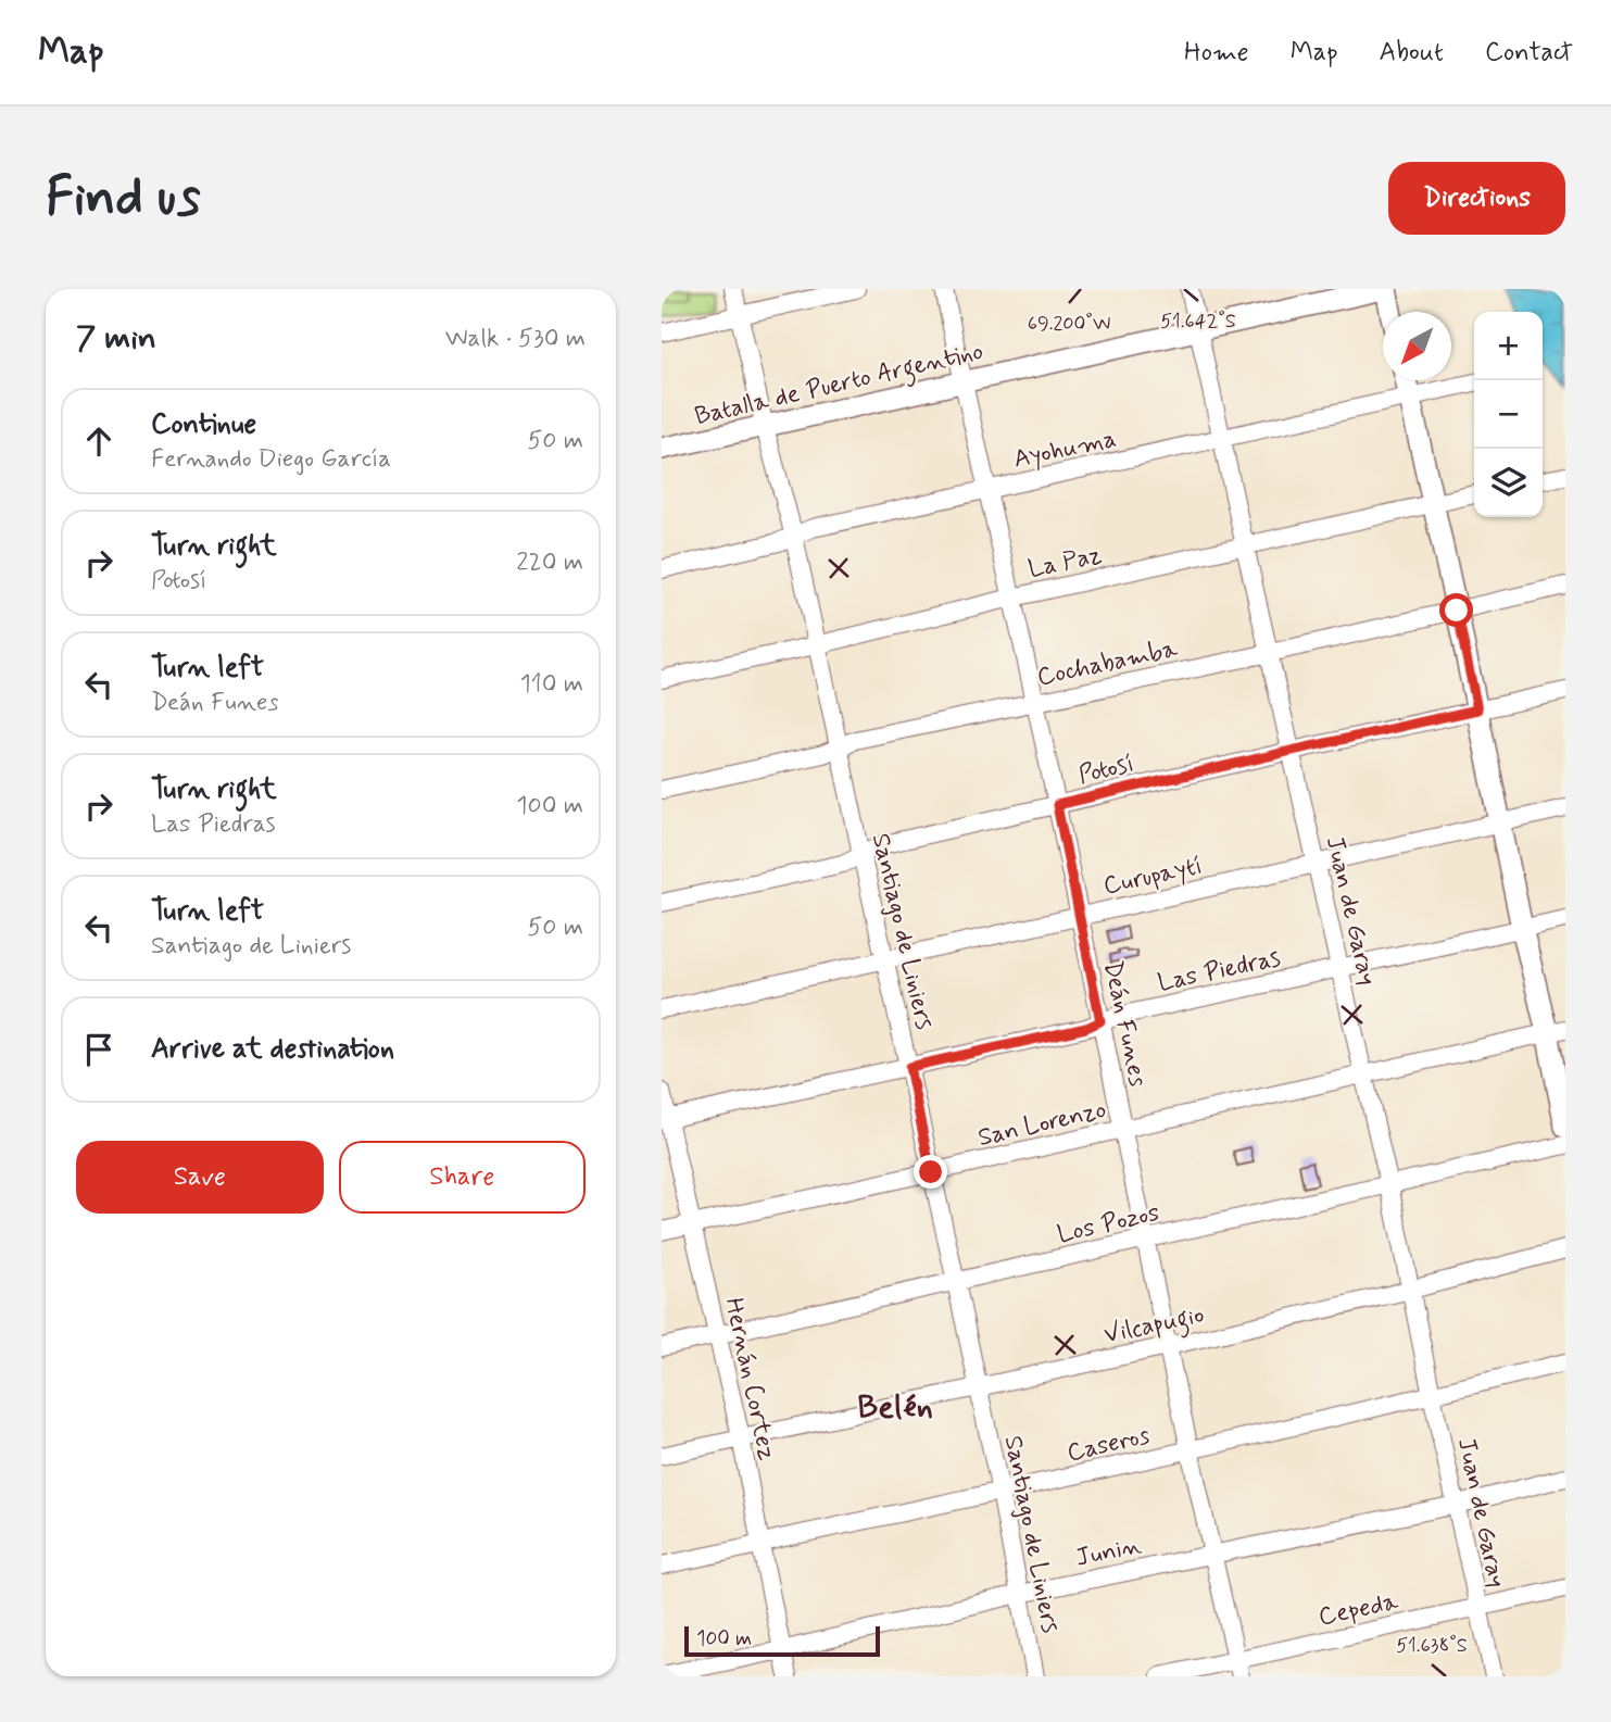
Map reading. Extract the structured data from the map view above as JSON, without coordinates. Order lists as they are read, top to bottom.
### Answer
{
  "streets": {
    "main road": ["Batalla de Puerto Argentino"],
    "street": [
      "Ayohuma",
      "La Paz",
      "Cochabamba",
      "Potosí",
      "Curupaytí",
      "Juan de Garay",
      "Santiago de Liniers",
      "Las Piedras",
      "Deán Funes",
      "San Lorenzo",
      "Los Pozos",
      "Vilcapugio",
      "Hernán Cortez",
      "Caseros",
      "Junin",
      "Cepeda"
    ]
  },
  "crossings": [
    ["Batalla de Puerto Argentino", "Juan de Garay"],
    ["Batalla de Puerto Argentino", "Santiago de Liniers"],
    ["Batalla de Puerto Argentino", "Deán Funes"],
    ["Ayohuma", "Juan de Garay"],
    ["Ayohuma", "Santiago de Liniers"],
    ["Ayohuma", "Deán Funes"],
    ["La Paz", "Juan de Garay"],
    ["La Paz", "Santiago de Liniers"],
    ["La Paz", "Deán Funes"],
    ["Cochabamba", "Juan de Garay"],
    ["Cochabamba", "Santiago de Liniers"],
    ["Cochabamba", "Deán Funes"],
    ["Potosí", "Juan de Garay"],
    ["Potosí", "Santiago de Liniers"],
    ["Potosí", "Deán Funes"],
    ["Curupaytí", "Juan de Garay"],
    ["Curupaytí", "Santiago de Liniers"],
    ["Curupaytí", "Deán Funes"],
    ["Juan de Garay", "Las Piedras"],
    ["Juan de Garay", "San Lorenzo"],
    ["Juan de Garay", "Los Pozos"],
    ["Juan de Garay", "Vilcapugio"],
    ["Juan de Garay", "Caseros"],
    ["Juan de Garay", "Junin"],
    ["Juan de Garay", "Cepeda"],
    ["Santiago de Liniers", "Las Piedras"],
    ["Santiago de Liniers", "San Lorenzo"],
    ["Santiago de Liniers", "Los Pozos"],
    ["Santiago de Liniers", "Vilcapugio"],
    ["Santiago de Liniers", "Caseros"],
    ["Santiago de Liniers", "Junin"],
    ["Las Piedras", "Deán Funes"],
    ["Las Piedras", "Hernán Cortez"],
    ["Deán Funes", "San Lorenzo"],
    ["Deán Funes", "Los Pozos"],
    ["Deán Funes", "Vilcapugio"],
    ["Deán Funes", "Caseros"],
    ["Deán Funes", "Junin"],
    ["Deán Funes", "Cepeda"],
    ["San Lorenzo", "Hernán Cortez"],
    ["Los Pozos", "Hernán Cortez"],
    ["Vilcapugio", "Hernán Cortez"],
    ["Hernán Cortez", "Caseros"],
    ["Hernán Cortez", "Junin"]
  ],
  "districts": ["Belén"],
  "scale_bar": "100 m",
  "north": "bottom left",
  "page": {
    "header": "Map",
    "nav": [
      "Home",
      "Map",
      "About",
      "Contact"
    ],
    "buttons": [
      "Directions",
      ["Save", "Share"]
    ],
    "title": "Find us",
    "heading": ["7 min", "Walk · 530 m"],
    "map_buttons": ["+", "−"],
    "list": [
      ["Continue", "Fernando Diego García", "50 m"],
      ["Turn right", "Potosí", "220 m"],
      ["Turn left", "Deán Funes", "110 m"],
      ["Turn right", "Las Piedras", "100 m"],
      ["Turn left", "Santiago de Liniers", "50 m"],
      "Arrive at destination"
    ],
    "scale": "100 m"
  },
  "coordinates": ["51.642°S", "69.200°W", "51.638°S"]
}
